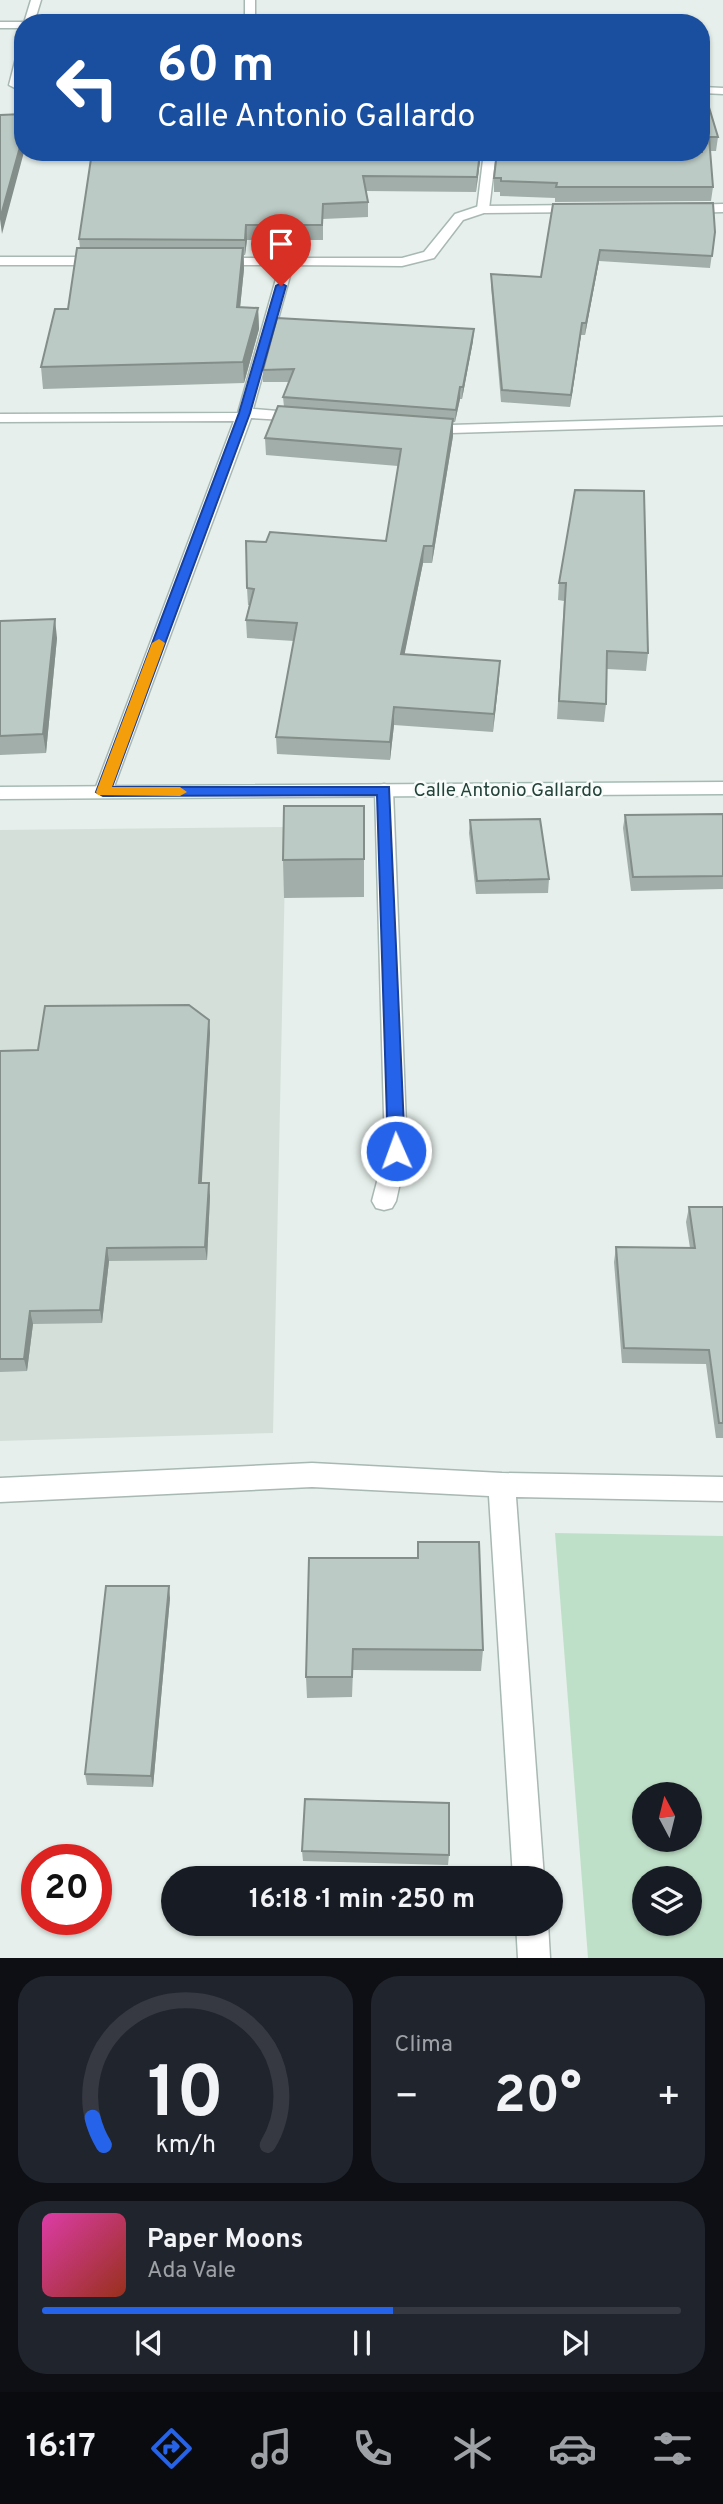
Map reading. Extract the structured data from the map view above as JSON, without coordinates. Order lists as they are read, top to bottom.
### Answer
{
  "streets": {
    "street": ["Calle Antonio Gallardo"]
  },
  "north": "top",
  "page": {
    "turn": ["60 m", "Calle Antonio Gallardo"],
    "limit": "20",
    "trip": "16:18 · 1 min · 250 m",
    "tile": "Clima",
    "heat": ["−", "20°", "+"],
    "song": ["Paper Moons", "Ada Vale"],
    "tabs": "16:17",
    "gauge": ["10", "km/h"]
  }
}
